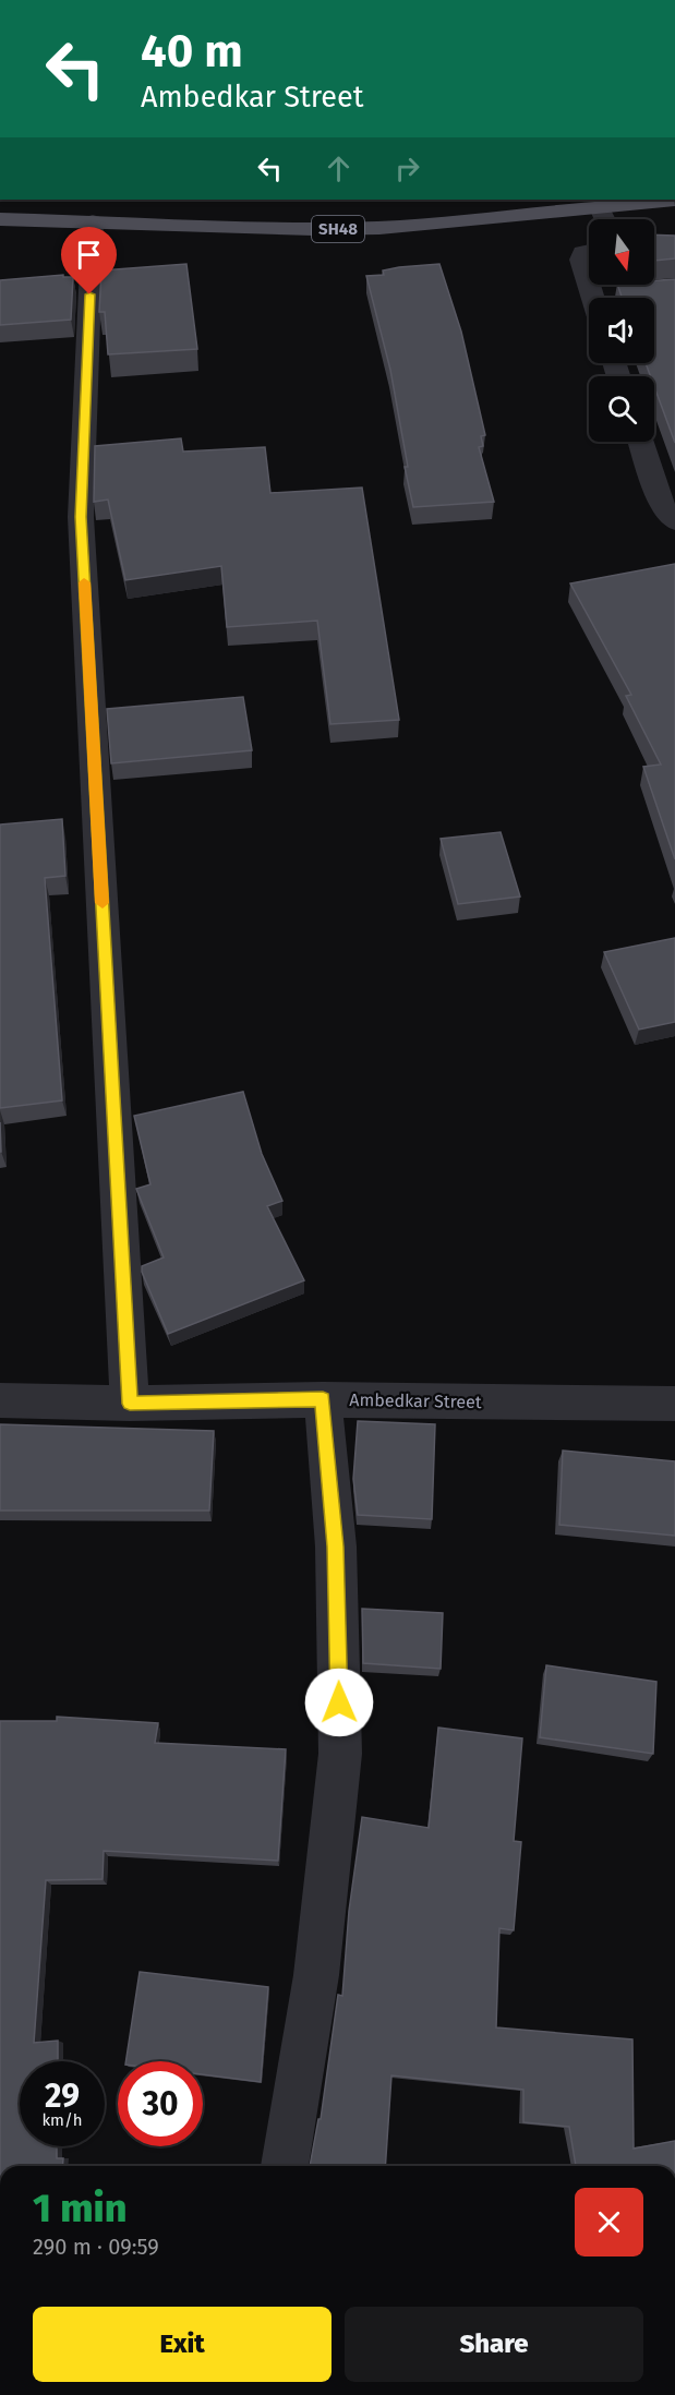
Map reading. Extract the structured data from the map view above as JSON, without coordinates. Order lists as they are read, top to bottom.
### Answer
{
  "streets": {
    "main road": ["SH48"],
    "street": ["Ambedkar Street"]
  },
  "north": "bottom",
  "page": {
    "turn": ["40 m", "Ambedkar Street"],
    "speed": "29 km/h",
    "limit": "30",
    "heading": ["1 min", "290 m · 09:59"],
    "buttons": ["Exit", "Share"]
  }
}
